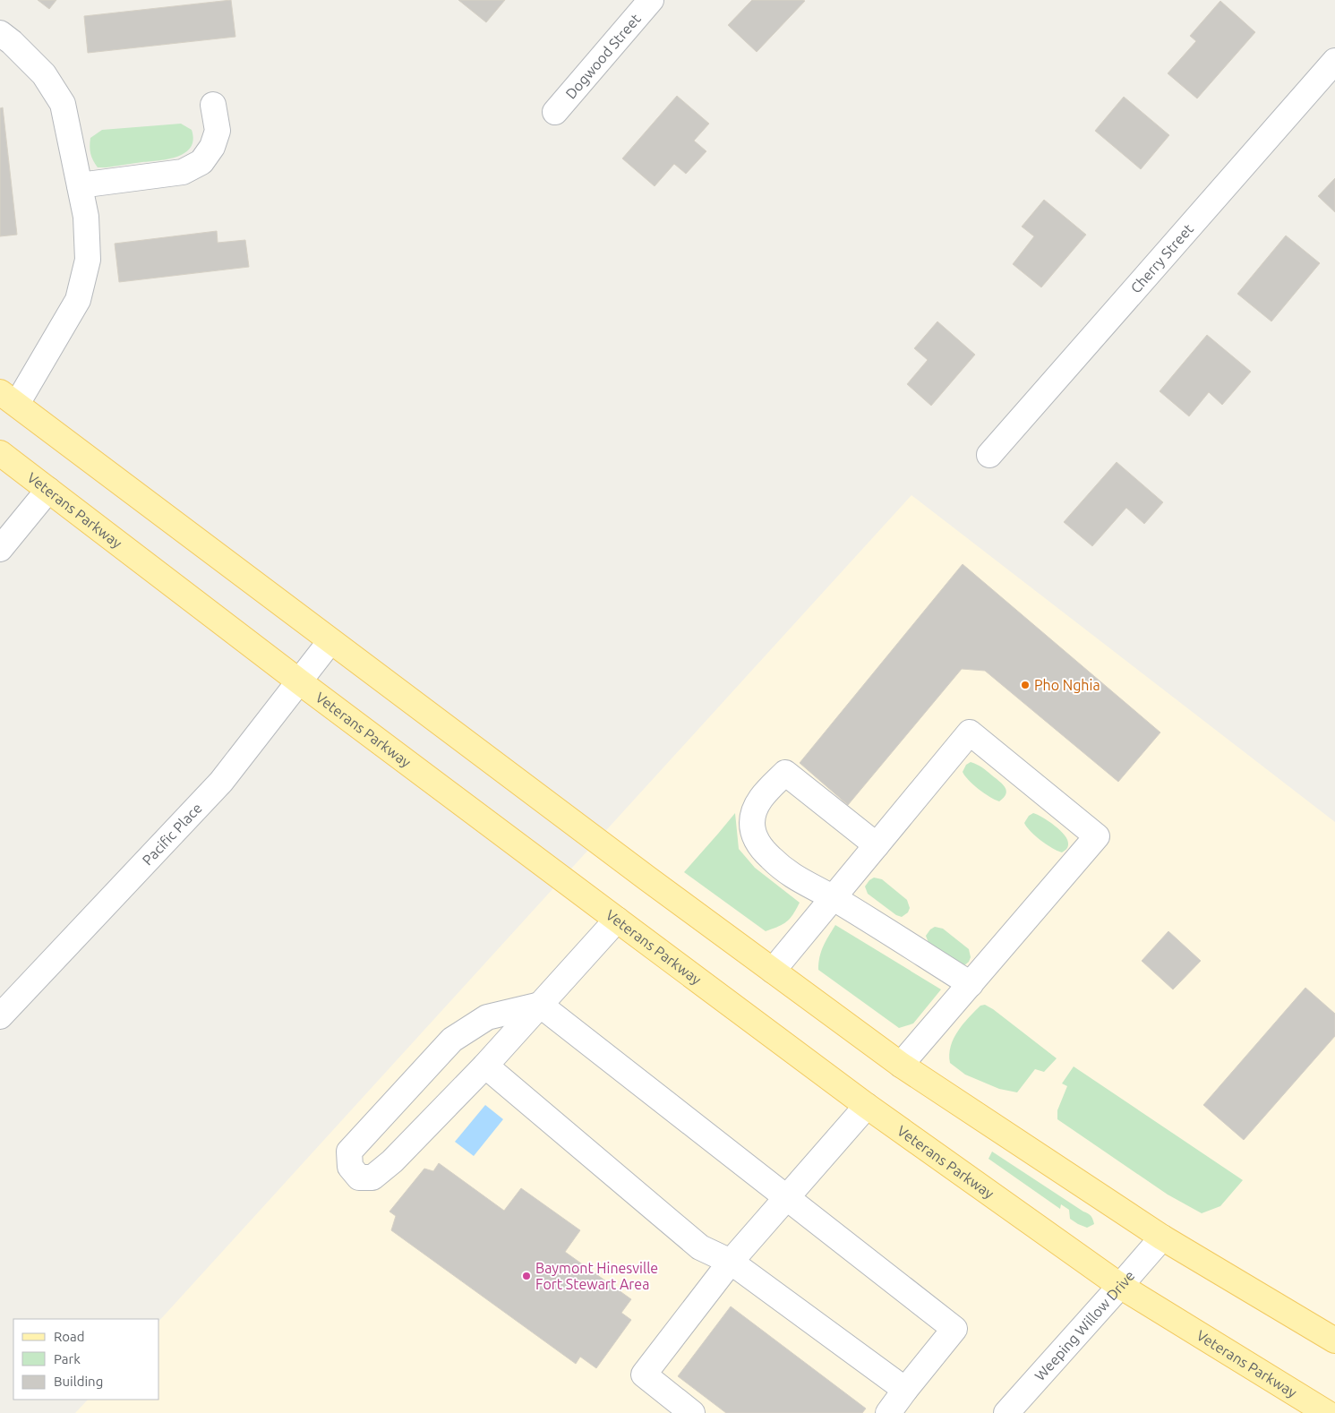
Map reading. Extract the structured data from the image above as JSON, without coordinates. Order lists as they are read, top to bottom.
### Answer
{
  "streets": {
    "main road": ["Veterans Parkway"],
    "street": [
      "Dogwood Street",
      "Cherry Street",
      "Pacific Place",
      "Weeping Willow Drive"
    ]
  },
  "crossings": [
    ["Veterans Parkway", "Pacific Place"],
    ["Veterans Parkway", "Weeping Willow Drive"]
  ],
  "places": ["Pho Nghia", "Baymont Hinesville Fort Stewart Area"],
  "legend": ["Road", "Park", "Building"]
}
